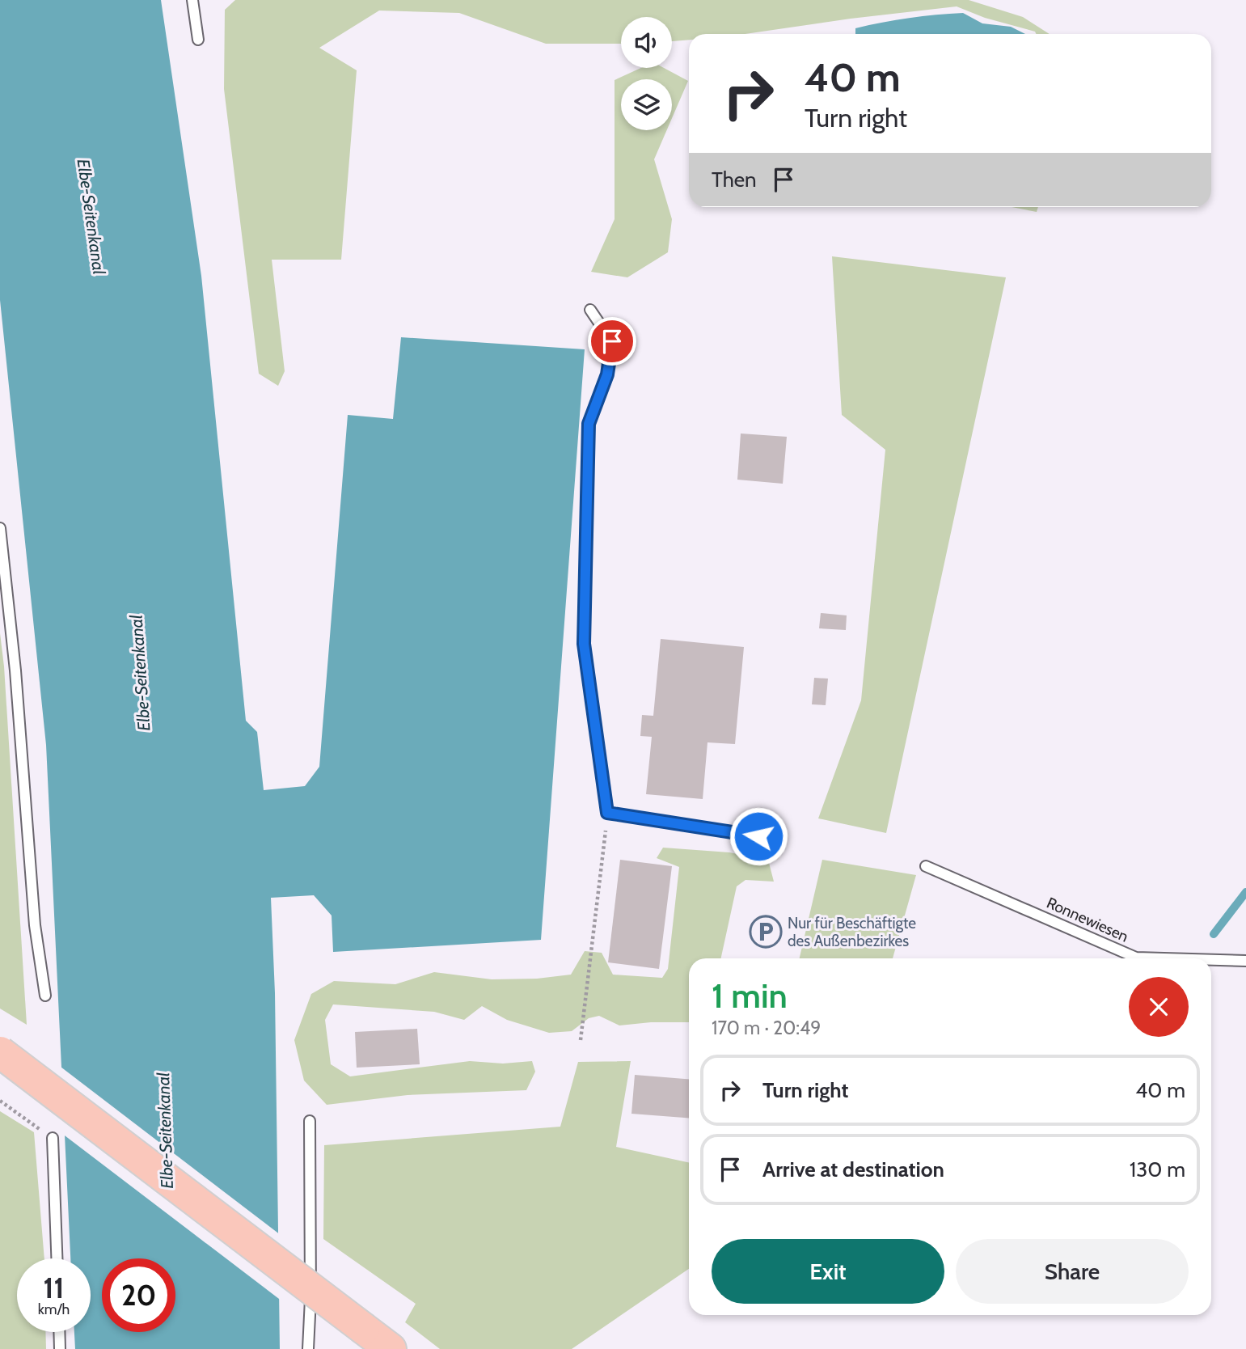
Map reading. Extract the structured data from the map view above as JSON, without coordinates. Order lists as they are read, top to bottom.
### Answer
{
  "streets": {
    "lane": ["Ronnewiesen"]
  },
  "water": ["Elbe-Seitenkanal"],
  "places": {
    "parking": ["Nur für Beschäftigte des Außenbezirkes"]
  },
  "page": {
    "turn": ["40 m", "Turn right"],
    "then": "Then",
    "heading": ["1 min", "170 m · 20:49"],
    "list": [
      {
        "name": "Turn right",
        "value": "40 m"
      },
      {
        "name": "Arrive at destination",
        "value": "130 m"
      }
    ],
    "buttons": ["Exit", "Share"],
    "speed": "11 km/h",
    "limit": "20"
  }
}
